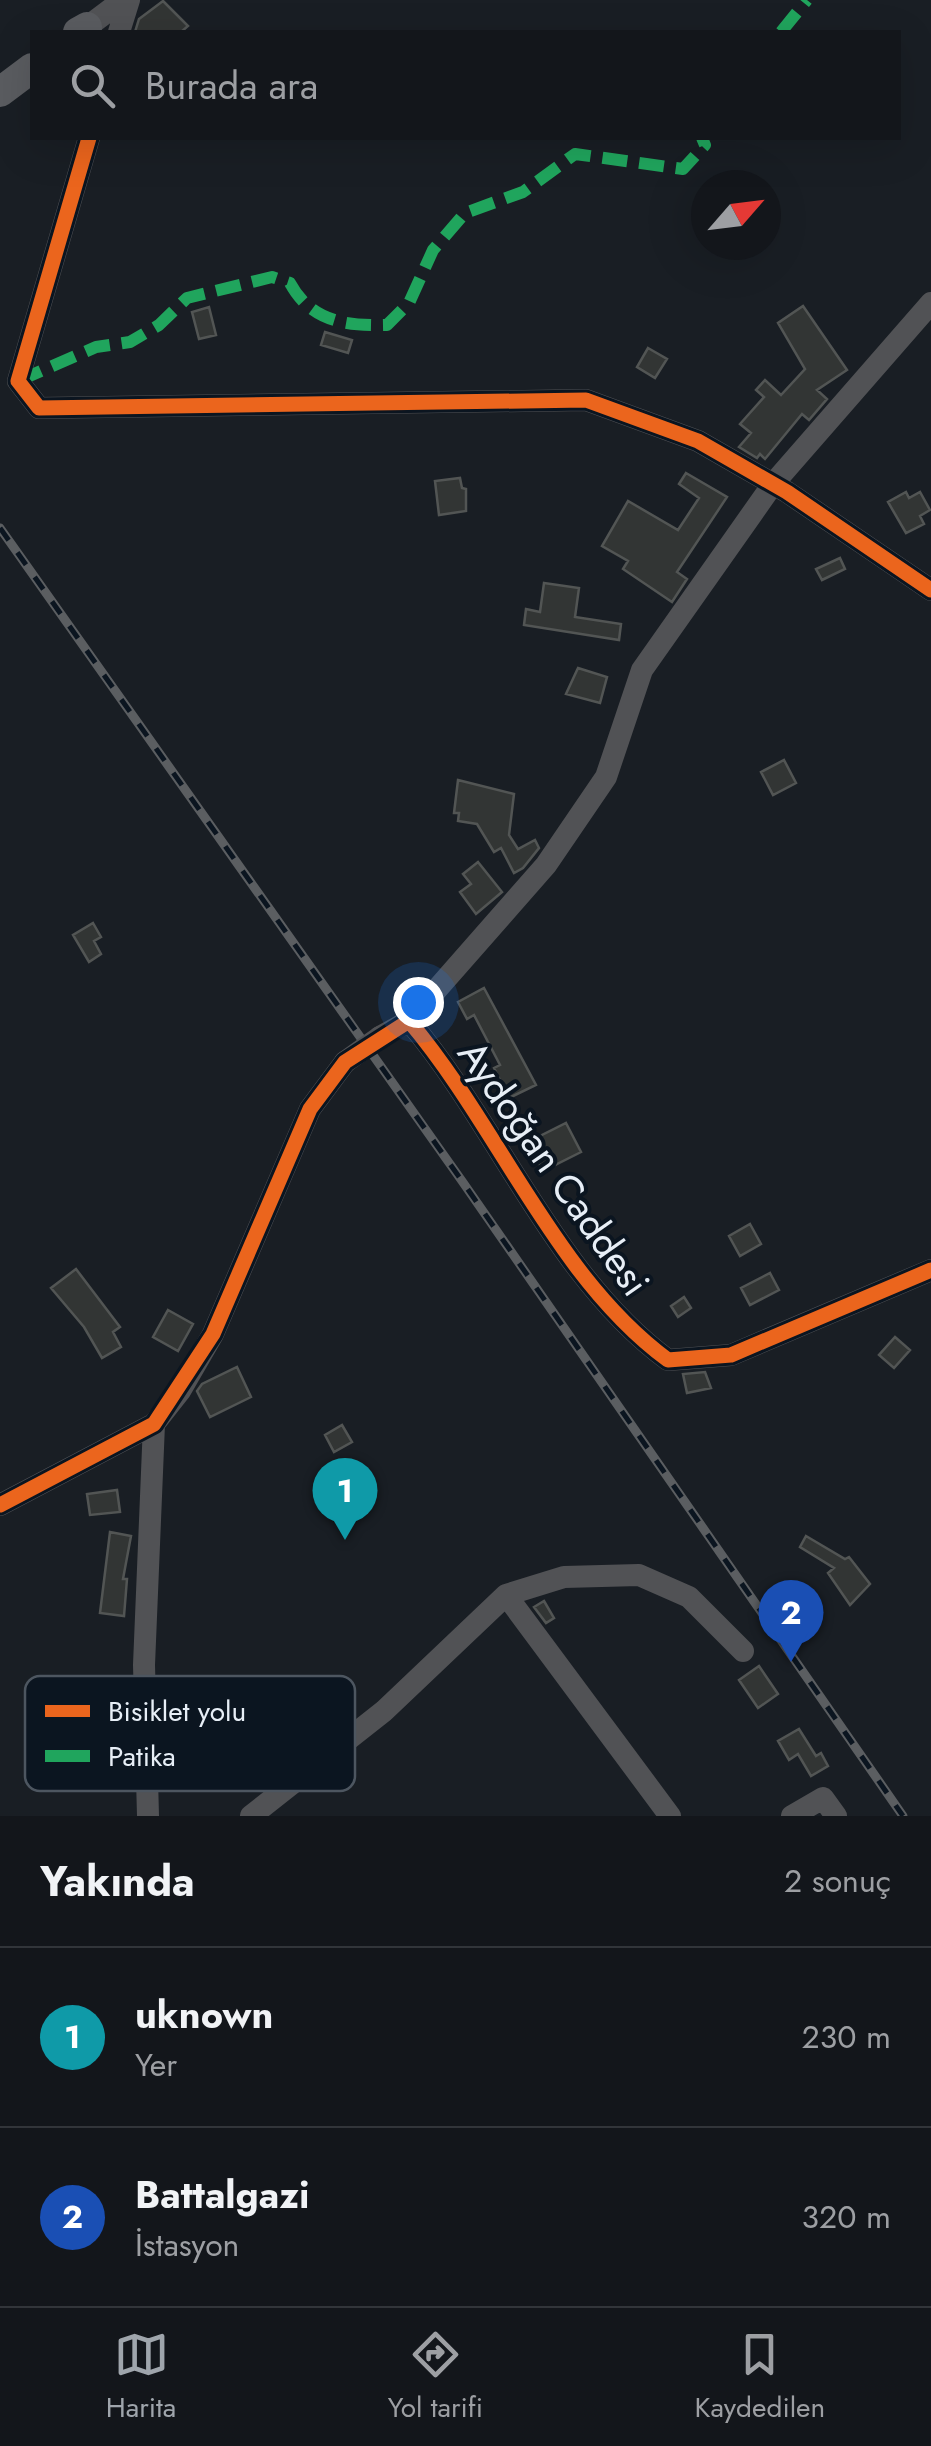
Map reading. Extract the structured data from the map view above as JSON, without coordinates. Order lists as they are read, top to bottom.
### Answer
{
  "streets": {
    "street": ["Aydoğan Caddesi"]
  },
  "legend": ["Bisiklet yolu", "Patika"],
  "north": "top right",
  "page": {
    "search": "Burada ara",
    "pins": ["1", "2"],
    "heading": ["Yakında", "2 sonuç"],
    "list": [
      {
        "mark": "1",
        "name": "uknown",
        "note": "Yer",
        "value": "230 m"
      },
      {
        "mark": "2",
        "name": "Battalgazi",
        "note": "İstasyon",
        "value": "320 m"
      }
    ],
    "nav": ["Harita", "Yol tarifi", "Kaydedilen"]
  }
}
